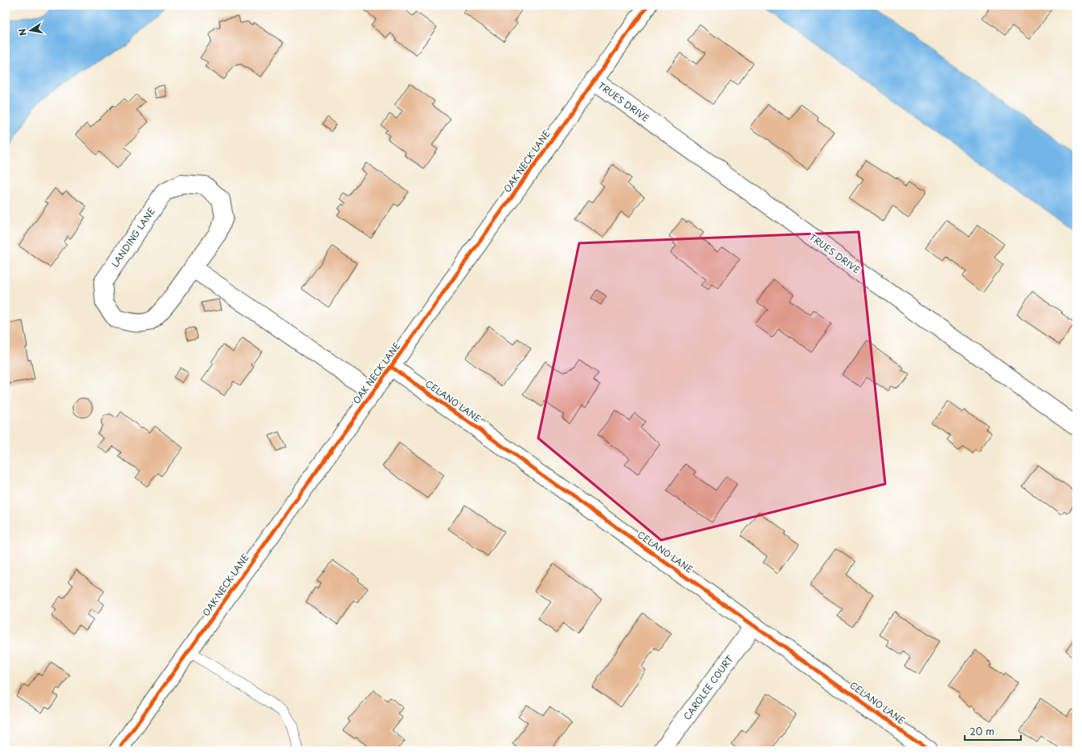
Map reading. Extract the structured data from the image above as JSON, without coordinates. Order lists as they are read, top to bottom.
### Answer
{
  "streets": {
    "street": [
      "TRUES DRIVE",
      "OAK NECK LANE",
      "LANDING LANE",
      "CELANO LANE",
      "CAROLEE COURT"
    ]
  },
  "crossings": [
    ["TRUES DRIVE", "OAK NECK LANE"],
    ["OAK NECK LANE", "CELANO LANE"],
    ["CELANO LANE", "CAROLEE COURT"]
  ],
  "scale_bar": "20 m",
  "north": "left"
}
